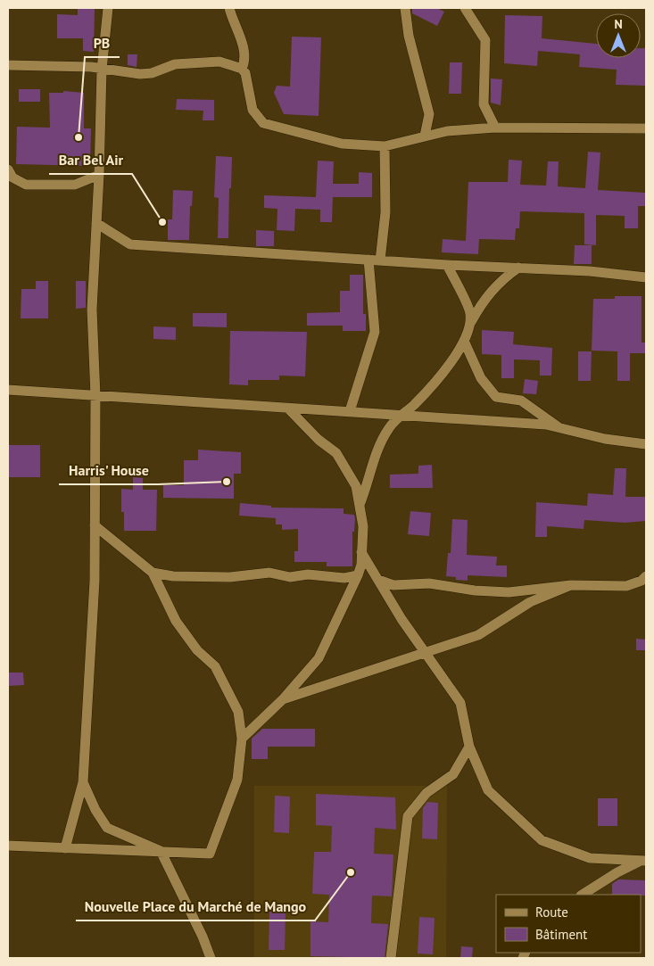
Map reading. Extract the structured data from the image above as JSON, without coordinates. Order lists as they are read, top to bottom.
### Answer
{
  "places": [
    "PB",
    "Bar Bel Air",
    "Harris' House",
    "Nouvelle Place du Marché de Mango"
  ],
  "legend": ["Route", "Bâtiment"],
  "north": "top"
}
